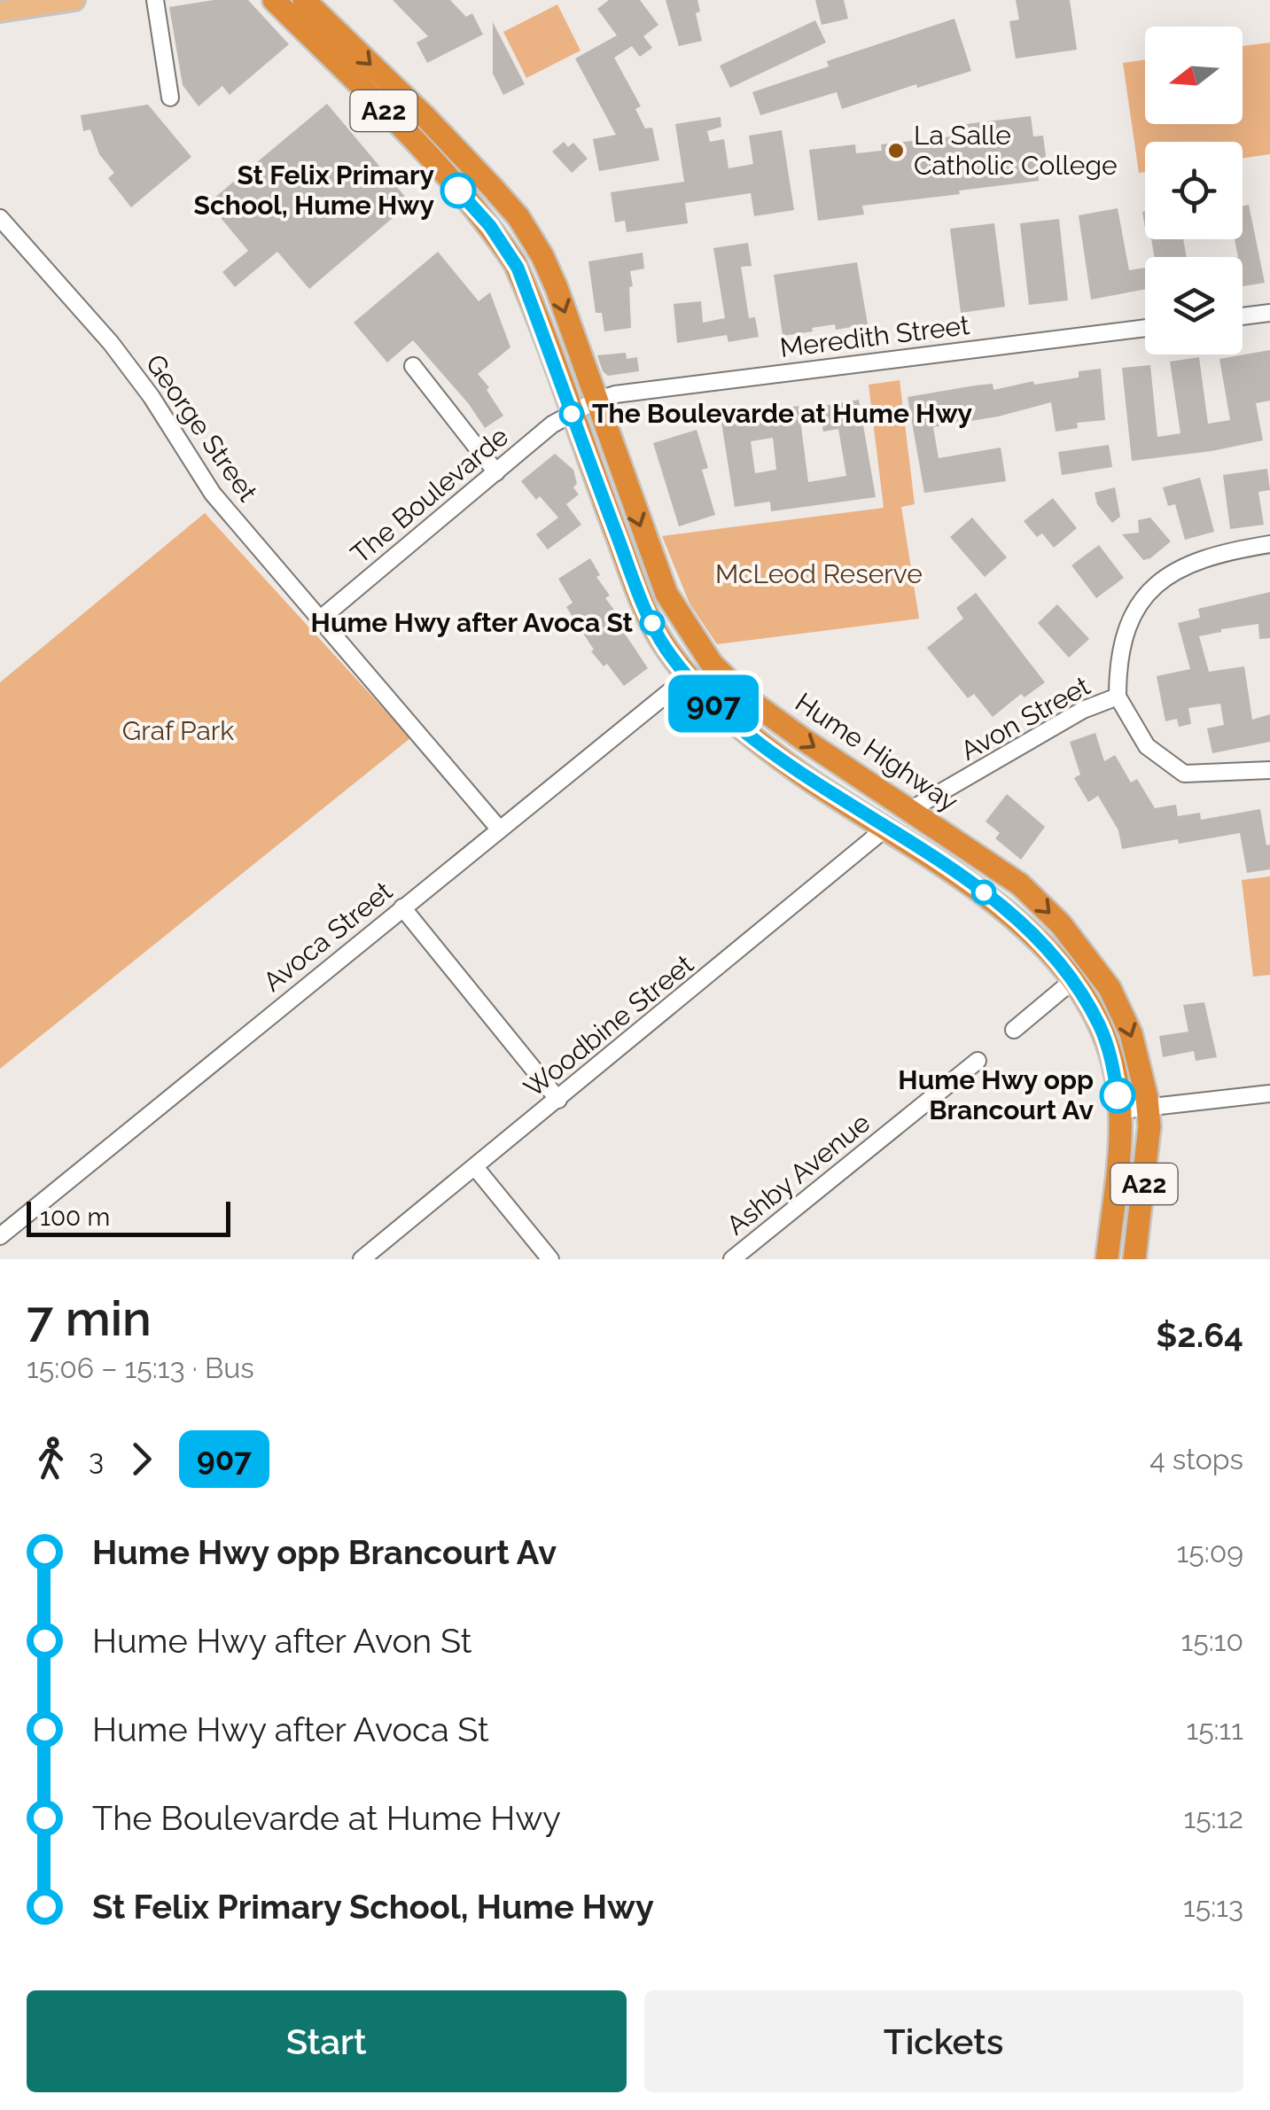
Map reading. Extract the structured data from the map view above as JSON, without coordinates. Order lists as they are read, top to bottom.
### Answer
{
  "streets": {
    "highway": ["A22", "Hume Highway"],
    "street": [
      "Meredith Street",
      "George Street",
      "The Boulevarde",
      "Avon Street",
      "Avoca Street",
      "Woodbine Street",
      "Ashby Avenue"
    ]
  },
  "crossings": [
    ["A22", "Meredith Street"],
    ["A22", "The Boulevarde"],
    ["A22", "Avoca Street"],
    ["A22", "Woodbine Street"],
    ["Meredith Street", "The Boulevarde"],
    ["Meredith Street", "Hume Highway"],
    ["George Street", "The Boulevarde"],
    ["George Street", "Avoca Street"],
    ["Avon Street", "Hume Highway"]
  ],
  "parks": ["McLeod Reserve", "Graf Park"],
  "places": [
    "La Salle Catholic College",
    "St Felix Primary School, Hume Hwy",
    "The Boulevarde at Hume Hwy",
    "Hume Hwy after Avoca St",
    "Hume Hwy opp Brancourt Av"
  ],
  "lines": ["bus line 907"],
  "scale_bar": "100 m",
  "north": "left",
  "page": {
    "on_map": "907",
    "scale": "100 m",
    "heading": ["7 min", "15:06 – 15:13 · Bus", "$2.64"],
    "legs": ["3", "907", "4 stops"],
    "list": [
      {
        "name": "Hume Hwy opp Brancourt Av",
        "value": "15:09"
      },
      {
        "name": "Hume Hwy after Avon St",
        "value": "15:10"
      },
      {
        "name": "Hume Hwy after Avoca St",
        "value": "15:11"
      },
      {
        "name": "The Boulevarde at Hume Hwy",
        "value": "15:12"
      },
      {
        "name": "St Felix Primary School, Hume Hwy",
        "value": "15:13"
      }
    ],
    "buttons": ["Start", "Tickets"]
  }
}
